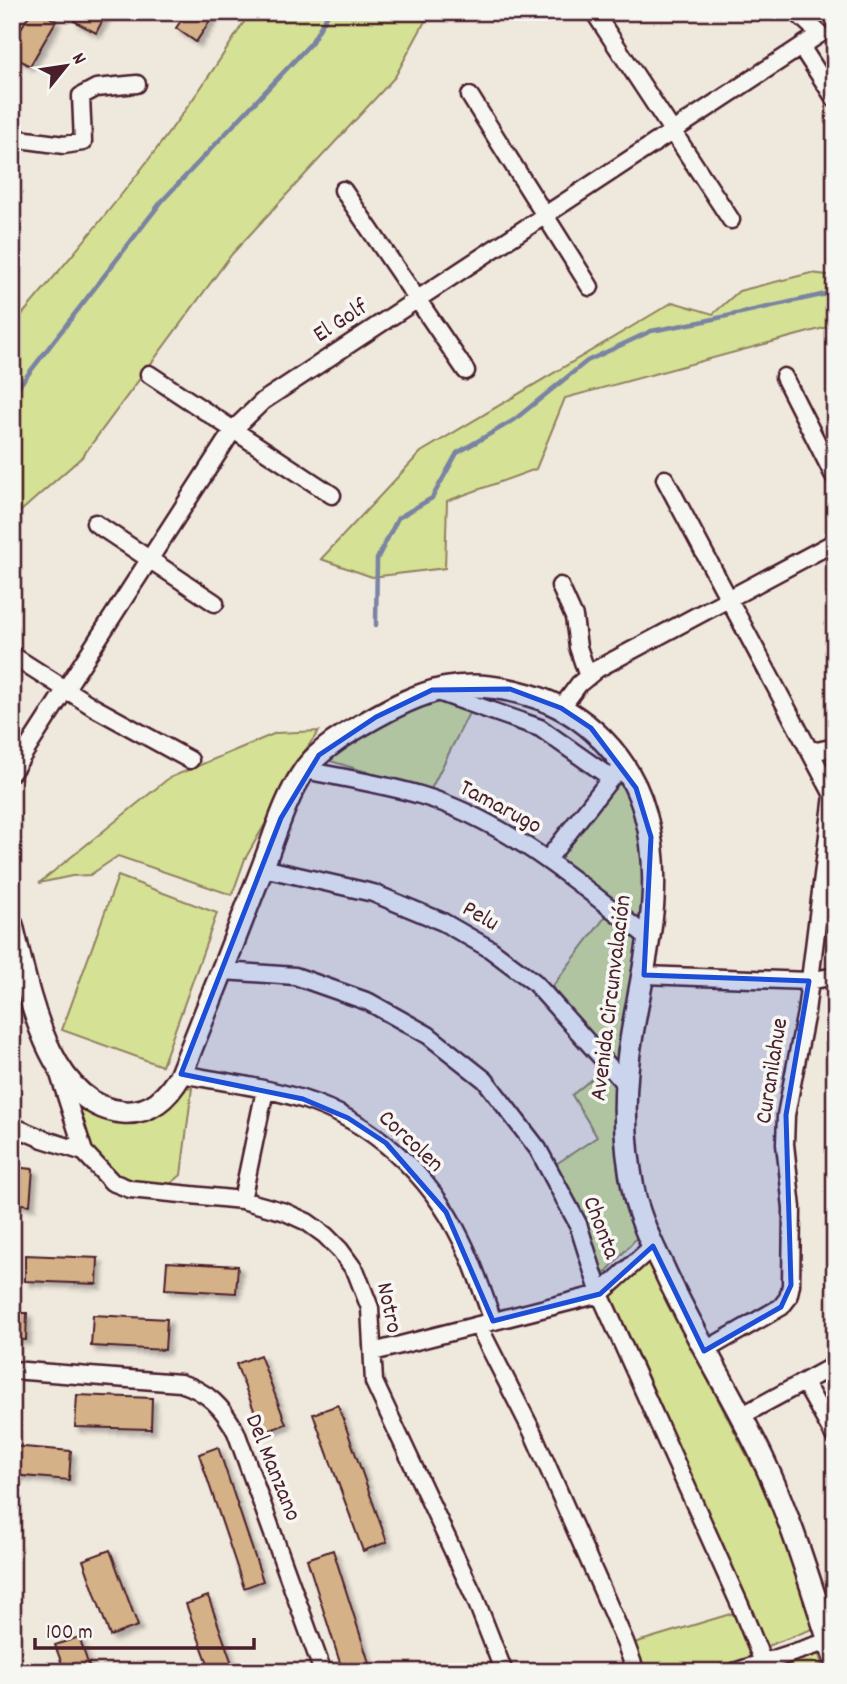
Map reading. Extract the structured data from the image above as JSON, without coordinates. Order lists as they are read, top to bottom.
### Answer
{
  "streets": {
    "street": [
      "El Golf",
      "Tamarugo",
      "Pelu",
      "Avenida Circunvalación",
      "Curanilahue",
      "Corcolen",
      "Chonta",
      "Notro",
      "Del Manzano"
    ]
  },
  "crossings": [
    ["Tamarugo", "Avenida Circunvalación"],
    ["Pelu", "Avenida Circunvalación"],
    ["Avenida Circunvalación", "Curanilahue"],
    ["Avenida Circunvalación", "Corcolen"],
    ["Avenida Circunvalación", "Chonta"]
  ],
  "scale_bar": "100 m",
  "north": "top right"
}
